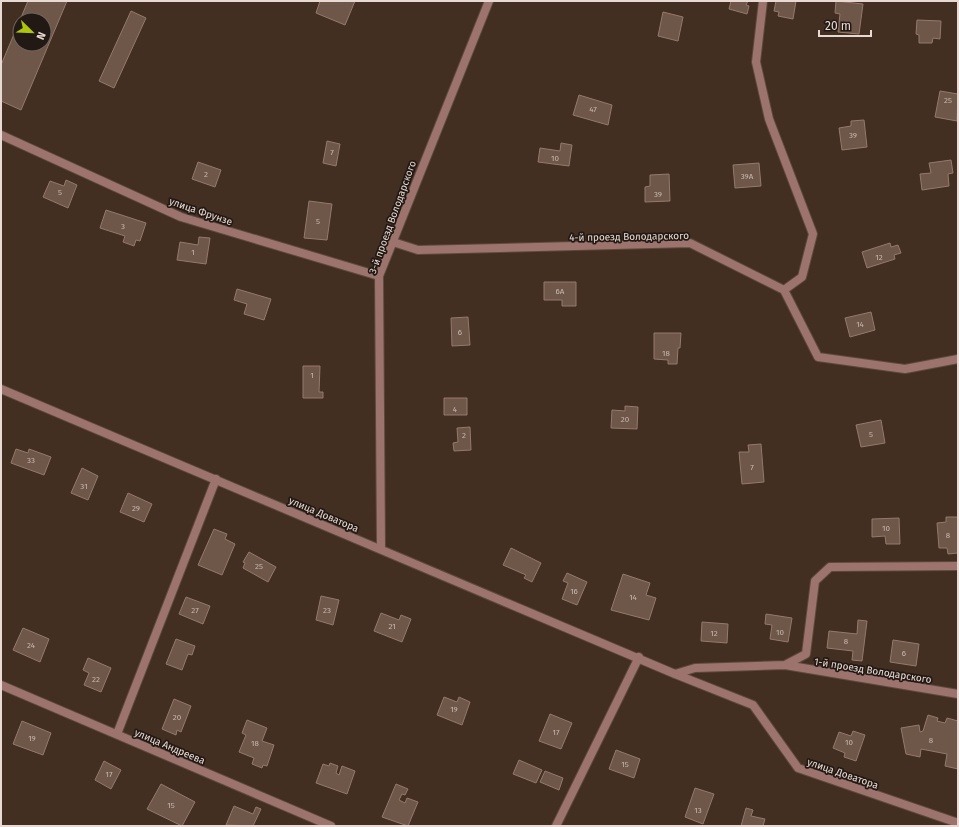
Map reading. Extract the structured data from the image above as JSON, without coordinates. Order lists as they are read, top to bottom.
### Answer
{
  "streets": {
    "street": [
      "улица Фрунзе",
      "3-й проезд Володарского",
      "4-й проезд Володарского",
      "улица Доватора",
      "1-й проезд Володарского",
      "улица Андреева"
    ]
  },
  "crossings": [
    ["улица Фрунзе", "3-й проезд Володарского"],
    ["3-й проезд Володарского", "4-й проезд Володарского"],
    ["3-й проезд Володарского", "улица Доватора"]
  ],
  "house_numbers": [
    "25",
    "47",
    "39",
    "7",
    "10",
    "2",
    "39А",
    "5",
    "39",
    "5",
    "3",
    "1",
    "12",
    "6А",
    "14",
    "6",
    "18",
    "1",
    "4",
    "20",
    "5",
    "2",
    "33",
    "7",
    "31",
    "29",
    "10",
    "8",
    "25",
    "16",
    "14",
    "27",
    "23",
    "21",
    "10",
    "12",
    "8",
    "24",
    "6",
    "22",
    "19",
    "20",
    "17",
    "19",
    "8",
    "10",
    "18",
    "15",
    "17",
    "15",
    "13"
  ],
  "scale_bar": "20 m",
  "north": "bottom right"
}
